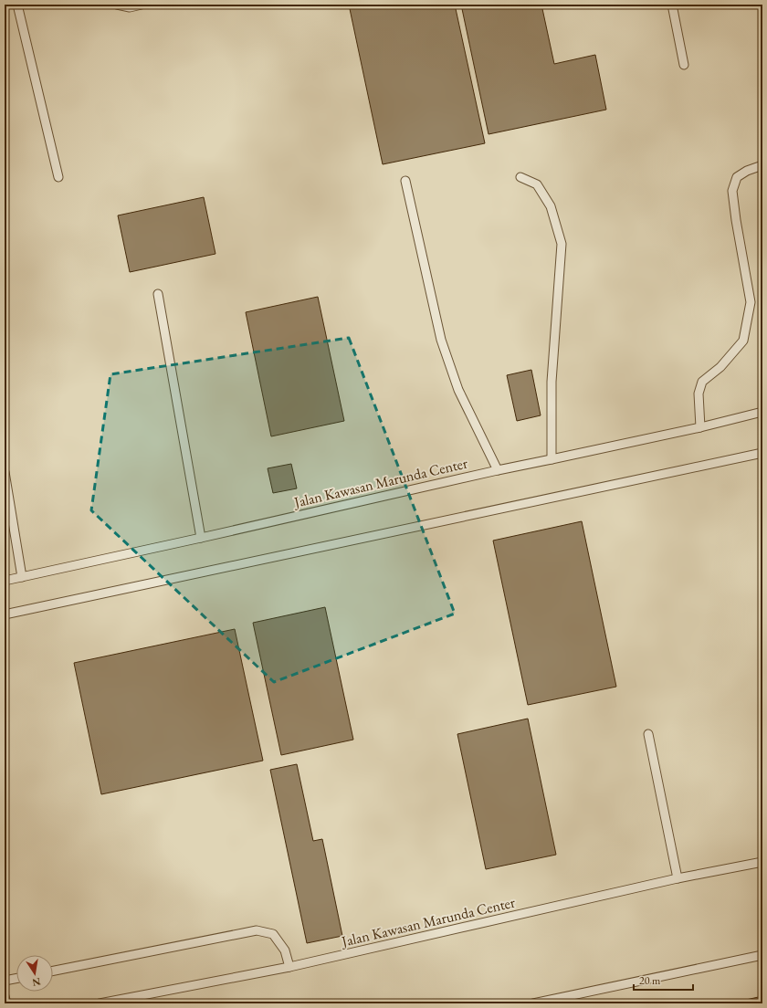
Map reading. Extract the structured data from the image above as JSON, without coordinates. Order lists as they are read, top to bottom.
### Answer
{
  "streets": {
    "lane": ["Jalan Kawasan Marunda Center"]
  },
  "scale_bar": "20 m",
  "north": "bottom"
}
